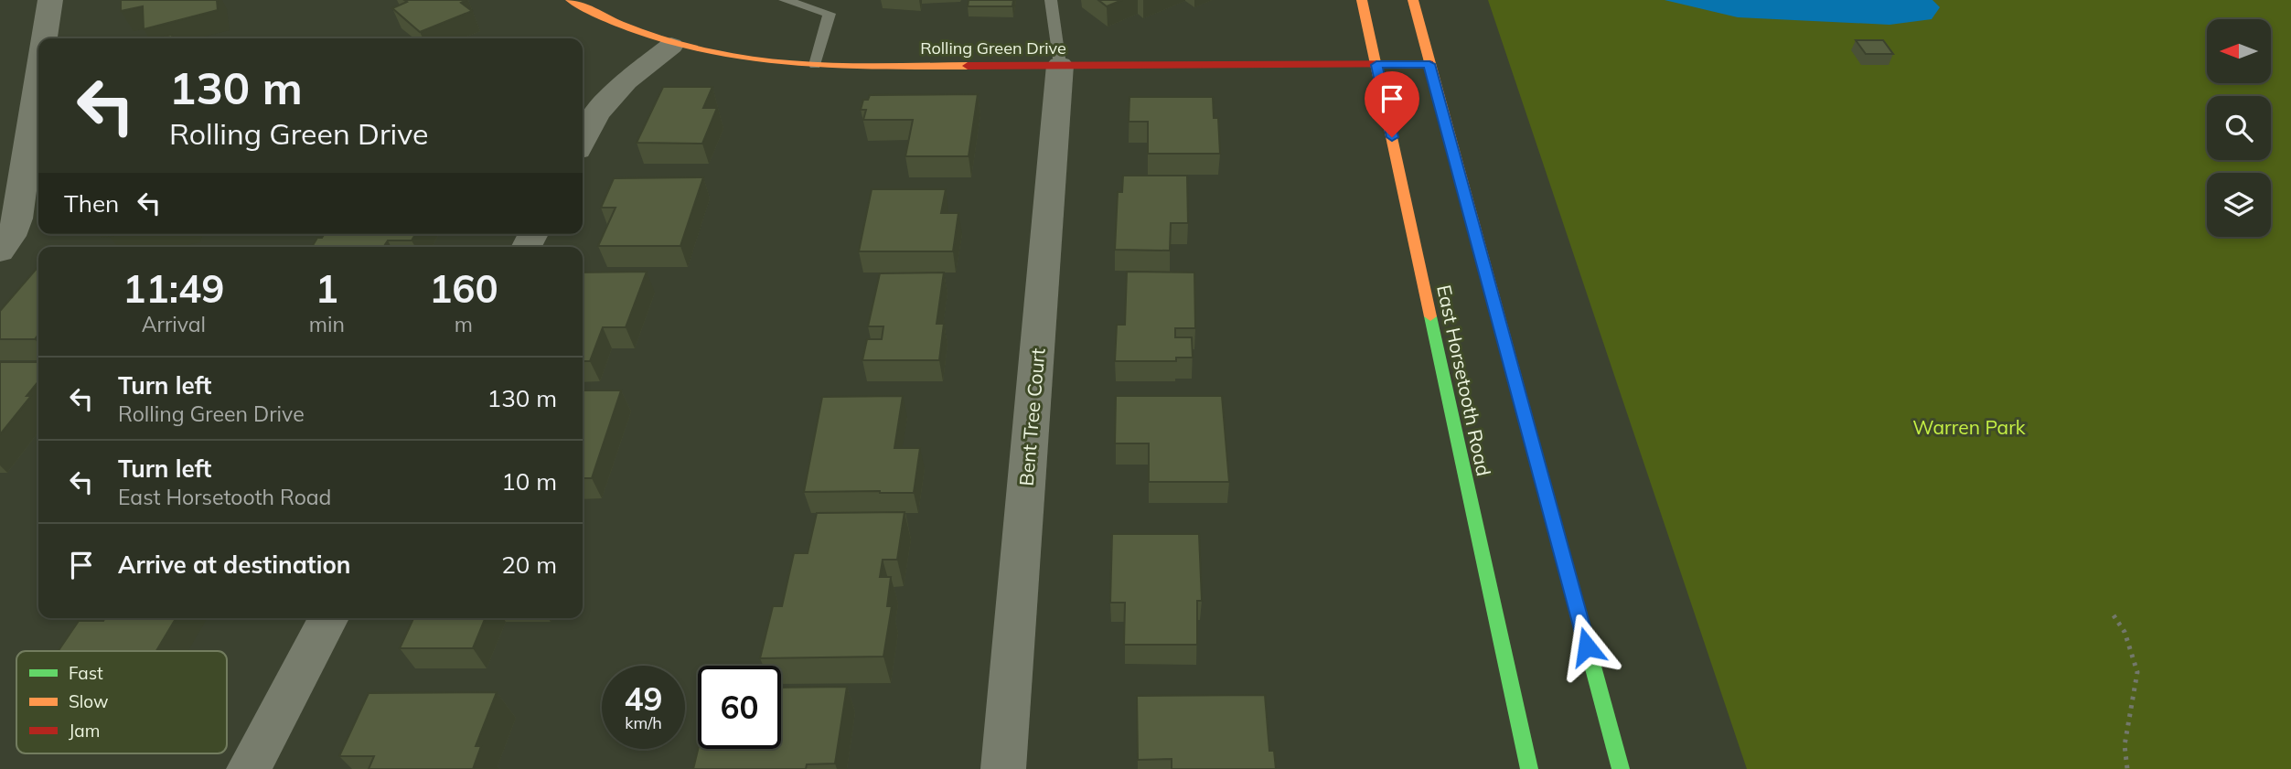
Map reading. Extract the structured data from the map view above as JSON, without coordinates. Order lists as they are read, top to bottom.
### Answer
{
  "streets": {
    "main road": ["Rolling Green Drive", "East Horsetooth Road"],
    "street": ["Bent Tree Court"]
  },
  "crossings": [
    ["Rolling Green Drive", "East Horsetooth Road"],
    ["Rolling Green Drive", "Bent Tree Court"]
  ],
  "parks": ["Warren Park"],
  "legend": ["Fast", "Slow", "Jam"],
  "north": "left",
  "page": {
    "turn": ["130 m", "Rolling Green Drive"],
    "then": "Then",
    "eta": [
      "11:49",
      "Arrival",
      "1",
      "min",
      "160",
      "m"
    ],
    "list": [
      {
        "name": "Turn left",
        "note": "Rolling Green Drive",
        "value": "130 m"
      },
      {
        "name": "Turn left",
        "note": "East Horsetooth Road",
        "value": "10 m"
      },
      {
        "name": "Arrive at destination",
        "value": "20 m"
      }
    ],
    "speed": "49 km/h",
    "limit": "60"
  }
}
